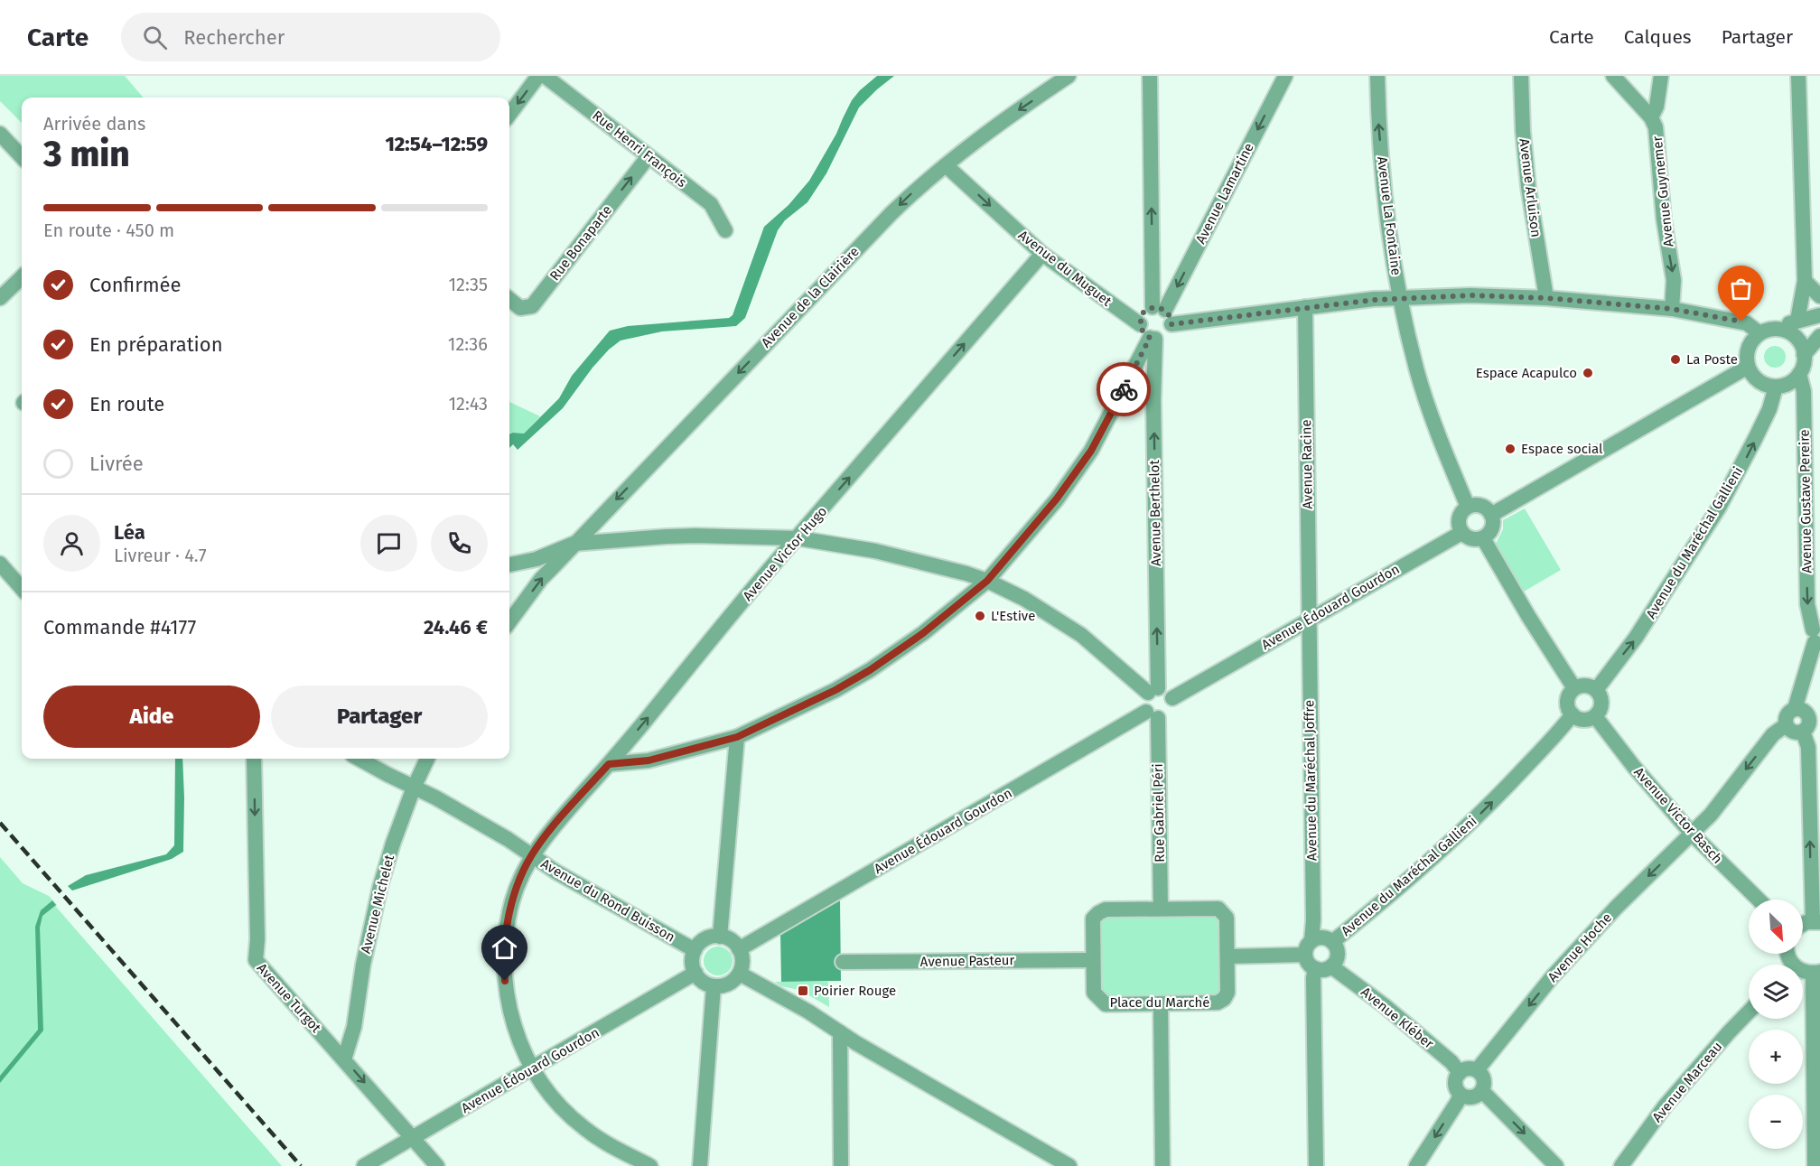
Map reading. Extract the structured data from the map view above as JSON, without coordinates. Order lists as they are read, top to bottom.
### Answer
{
  "streets": {
    "street": [
      "Rue Henri François",
      "Avenue Arluison",
      "Avenue Guynemer",
      "Avenue Lamartine",
      "Avenue La Fontaine",
      "Rue Bonaparte",
      "Avenue du Muguet",
      "Avenue de la Clairière",
      "Avenue Racine",
      "Avenue Gustave Pereire",
      "Avenue Berthelot",
      "Avenue du Maréchal Gallieni",
      "Avenue Victor Hugo",
      "Avenue Édouard Gourdon",
      "Avenue du Maréchal Joffre",
      "Rue Gabriel Péri",
      "Avenue Victor Basch",
      "Avenue du Rond Buisson",
      "Avenue Michelet",
      "Avenue Hoche",
      "Avenue Pasteur",
      "Avenue Turgot",
      "Place du Marché",
      "Avenue Kléber",
      "Avenue Marceau"
    ]
  },
  "crossings": [
    ["Rue Henri François", "Rue Bonaparte"],
    ["Avenue Lamartine", "Avenue du Muguet"],
    ["Avenue Lamartine", "Avenue Berthelot"],
    ["Avenue La Fontaine", "Avenue Édouard Gourdon"],
    ["Avenue du Muguet", "Avenue de la Clairière"],
    ["Avenue du Muguet", "Avenue Berthelot"],
    ["Avenue du Muguet", "Avenue Victor Hugo"],
    ["Avenue Racine", "Avenue Édouard Gourdon"],
    ["Avenue Racine", "Avenue du Maréchal Joffre"],
    ["Avenue Gustave Pereire", "Avenue du Maréchal Gallieni"],
    ["Avenue Berthelot", "Avenue Édouard Gourdon"],
    ["Avenue Berthelot", "Rue Gabriel Péri"],
    ["Avenue du Maréchal Gallieni", "Avenue du Maréchal Joffre"],
    ["Avenue du Maréchal Gallieni", "Avenue Victor Basch"],
    ["Avenue du Maréchal Gallieni", "Avenue Kléber"],
    ["Avenue Victor Hugo", "Avenue Édouard Gourdon"],
    ["Avenue Victor Hugo", "Avenue du Rond Buisson"],
    ["Avenue Édouard Gourdon", "Avenue du Maréchal Joffre"],
    ["Avenue Édouard Gourdon", "Rue Gabriel Péri"],
    ["Avenue Édouard Gourdon", "Avenue du Rond Buisson"],
    ["Avenue Édouard Gourdon", "Avenue Turgot"],
    ["Avenue du Maréchal Joffre", "Avenue Kléber"],
    ["Rue Gabriel Péri", "Place du Marché"],
    ["Avenue Victor Basch", "Avenue Hoche"],
    ["Avenue du Rond Buisson", "Avenue Michelet"],
    ["Avenue Michelet", "Avenue Turgot"],
    ["Avenue Hoche", "Avenue Kléber"],
    ["Avenue Pasteur", "Place du Marché"]
  ],
  "one_way": [
    "Avenue Lamartine",
    "Avenue La Fontaine",
    "Rue Bonaparte",
    "Avenue du Muguet",
    "Avenue de la Clairière",
    "Avenue Gustave Pereire",
    "Avenue Berthelot",
    "Avenue du Maréchal Gallieni",
    "Avenue Victor Hugo",
    "Avenue Hoche",
    "Avenue Turgot"
  ],
  "places": {
    "other": [
      "La Poste",
      "Espace Acapulco",
      "Espace social",
      "L'Estive"
    ],
    "transit": ["Poirier Rouge"]
  },
  "north": "bottom right",
  "page": {
    "header": "Carte",
    "search": "Rechercher",
    "nav": ["Carte", "Calques", "Partager"],
    "heading": ["3 min", "Arrivée dans", "12:54–12:59"],
    "panel": [
      "Léa",
      "Livreur · 4.7",
      "Commande #4177",
      "24.46 €"
    ],
    "bar": "En route · 450 m",
    "list": [
      ["Confirmée", "12:35"],
      ["En préparation", "12:36"],
      ["En route", "12:43"],
      "Livrée"
    ],
    "buttons": ["Aide", "Partager"],
    "map_buttons": ["+", "−"]
  }
}
